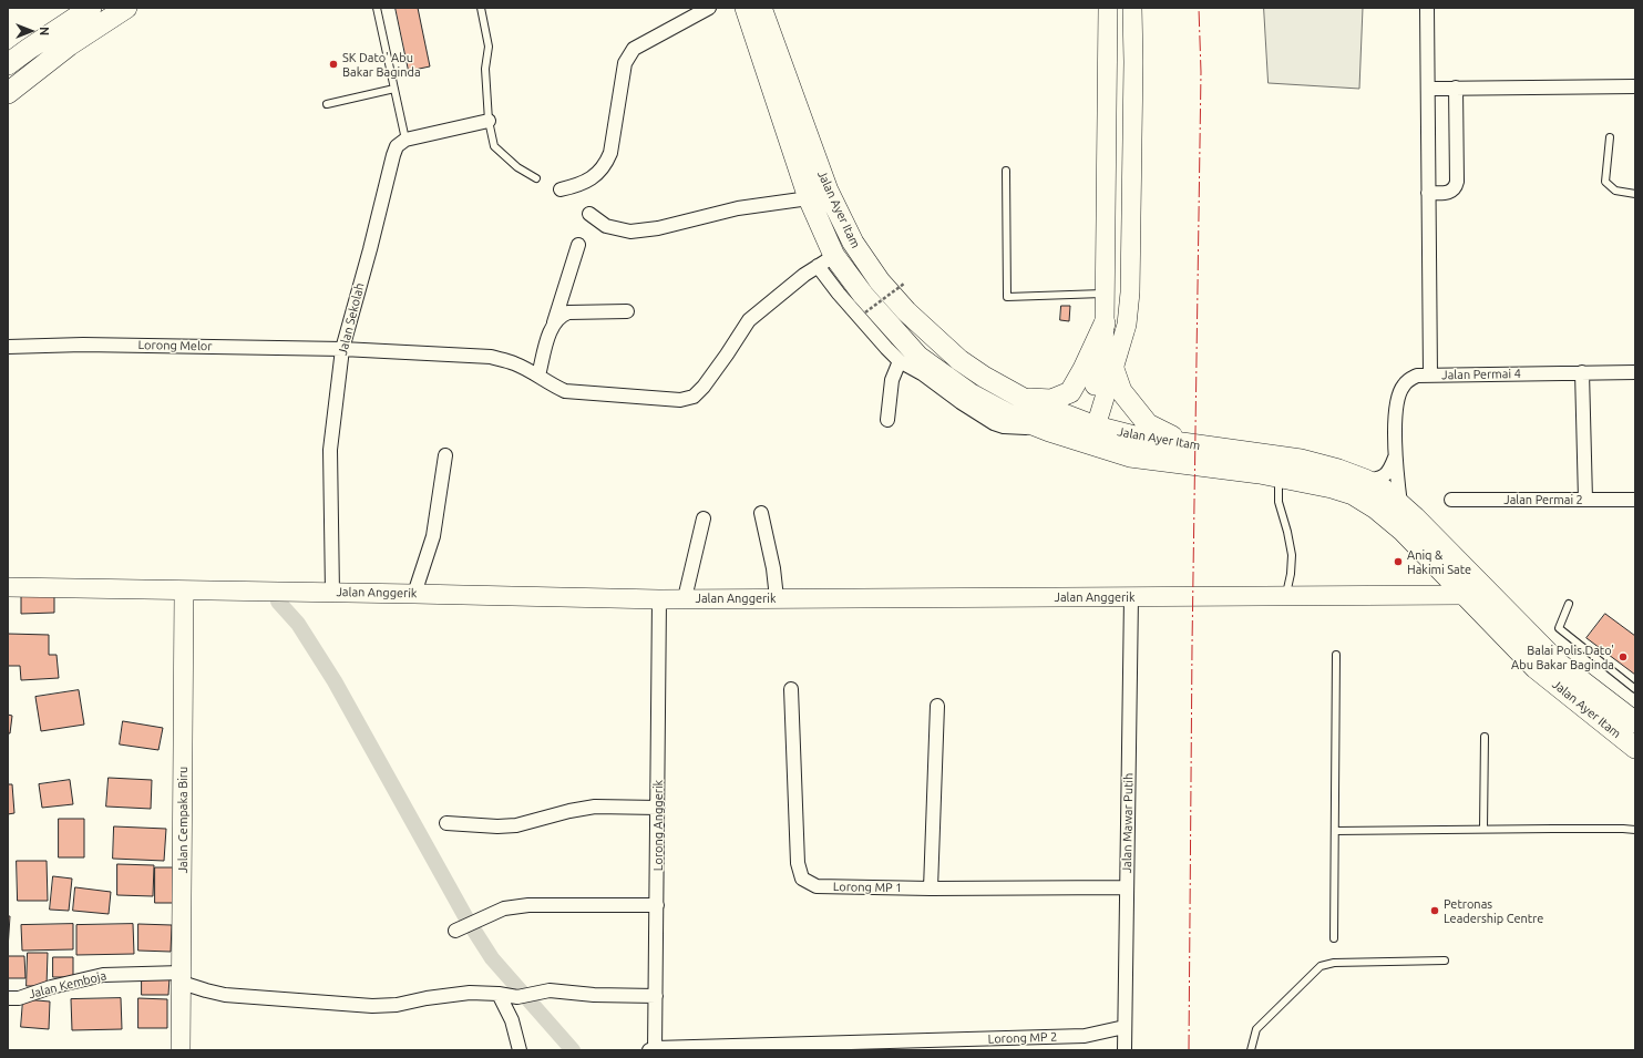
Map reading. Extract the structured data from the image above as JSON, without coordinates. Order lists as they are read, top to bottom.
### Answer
{
  "streets": {
    "main road": ["Jalan Ayer Itam"],
    "street": [
      "Jalan Sekolah",
      "Lorong Melor",
      "Jalan Permai 4",
      "Jalan Permai 2",
      "Jalan Anggerik",
      "Jalan Cempaka Biru",
      "Jalan Mawar Putih",
      "Lorong Anggerik",
      "Lorong MP 1",
      "Jalan Kemboja",
      "Lorong MP 2"
    ]
  },
  "crossings": [
    ["Jalan Ayer Itam", "Lorong Melor"],
    ["Jalan Ayer Itam", "Jalan Permai 4"],
    ["Jalan Ayer Itam", "Jalan Anggerik"],
    ["Jalan Sekolah", "Lorong Melor"],
    ["Jalan Sekolah", "Jalan Anggerik"],
    ["Jalan Anggerik", "Jalan Cempaka Biru"],
    ["Jalan Anggerik", "Jalan Mawar Putih"],
    ["Jalan Anggerik", "Lorong Anggerik"],
    ["Jalan Cempaka Biru", "Jalan Kemboja"],
    ["Jalan Mawar Putih", "Lorong MP 1"],
    ["Jalan Mawar Putih", "Lorong MP 2"],
    ["Lorong Anggerik", "Jalan Kemboja"],
    ["Lorong Anggerik", "Lorong MP 2"]
  ],
  "places": [
    "SK Dato' Abu Bakar Baginda",
    "Aniq & Hakimi Sate",
    "Balai Polis Dato' Abu Bakar Baginda",
    "Petronas Leadership Centre"
  ],
  "north": "right"
}
